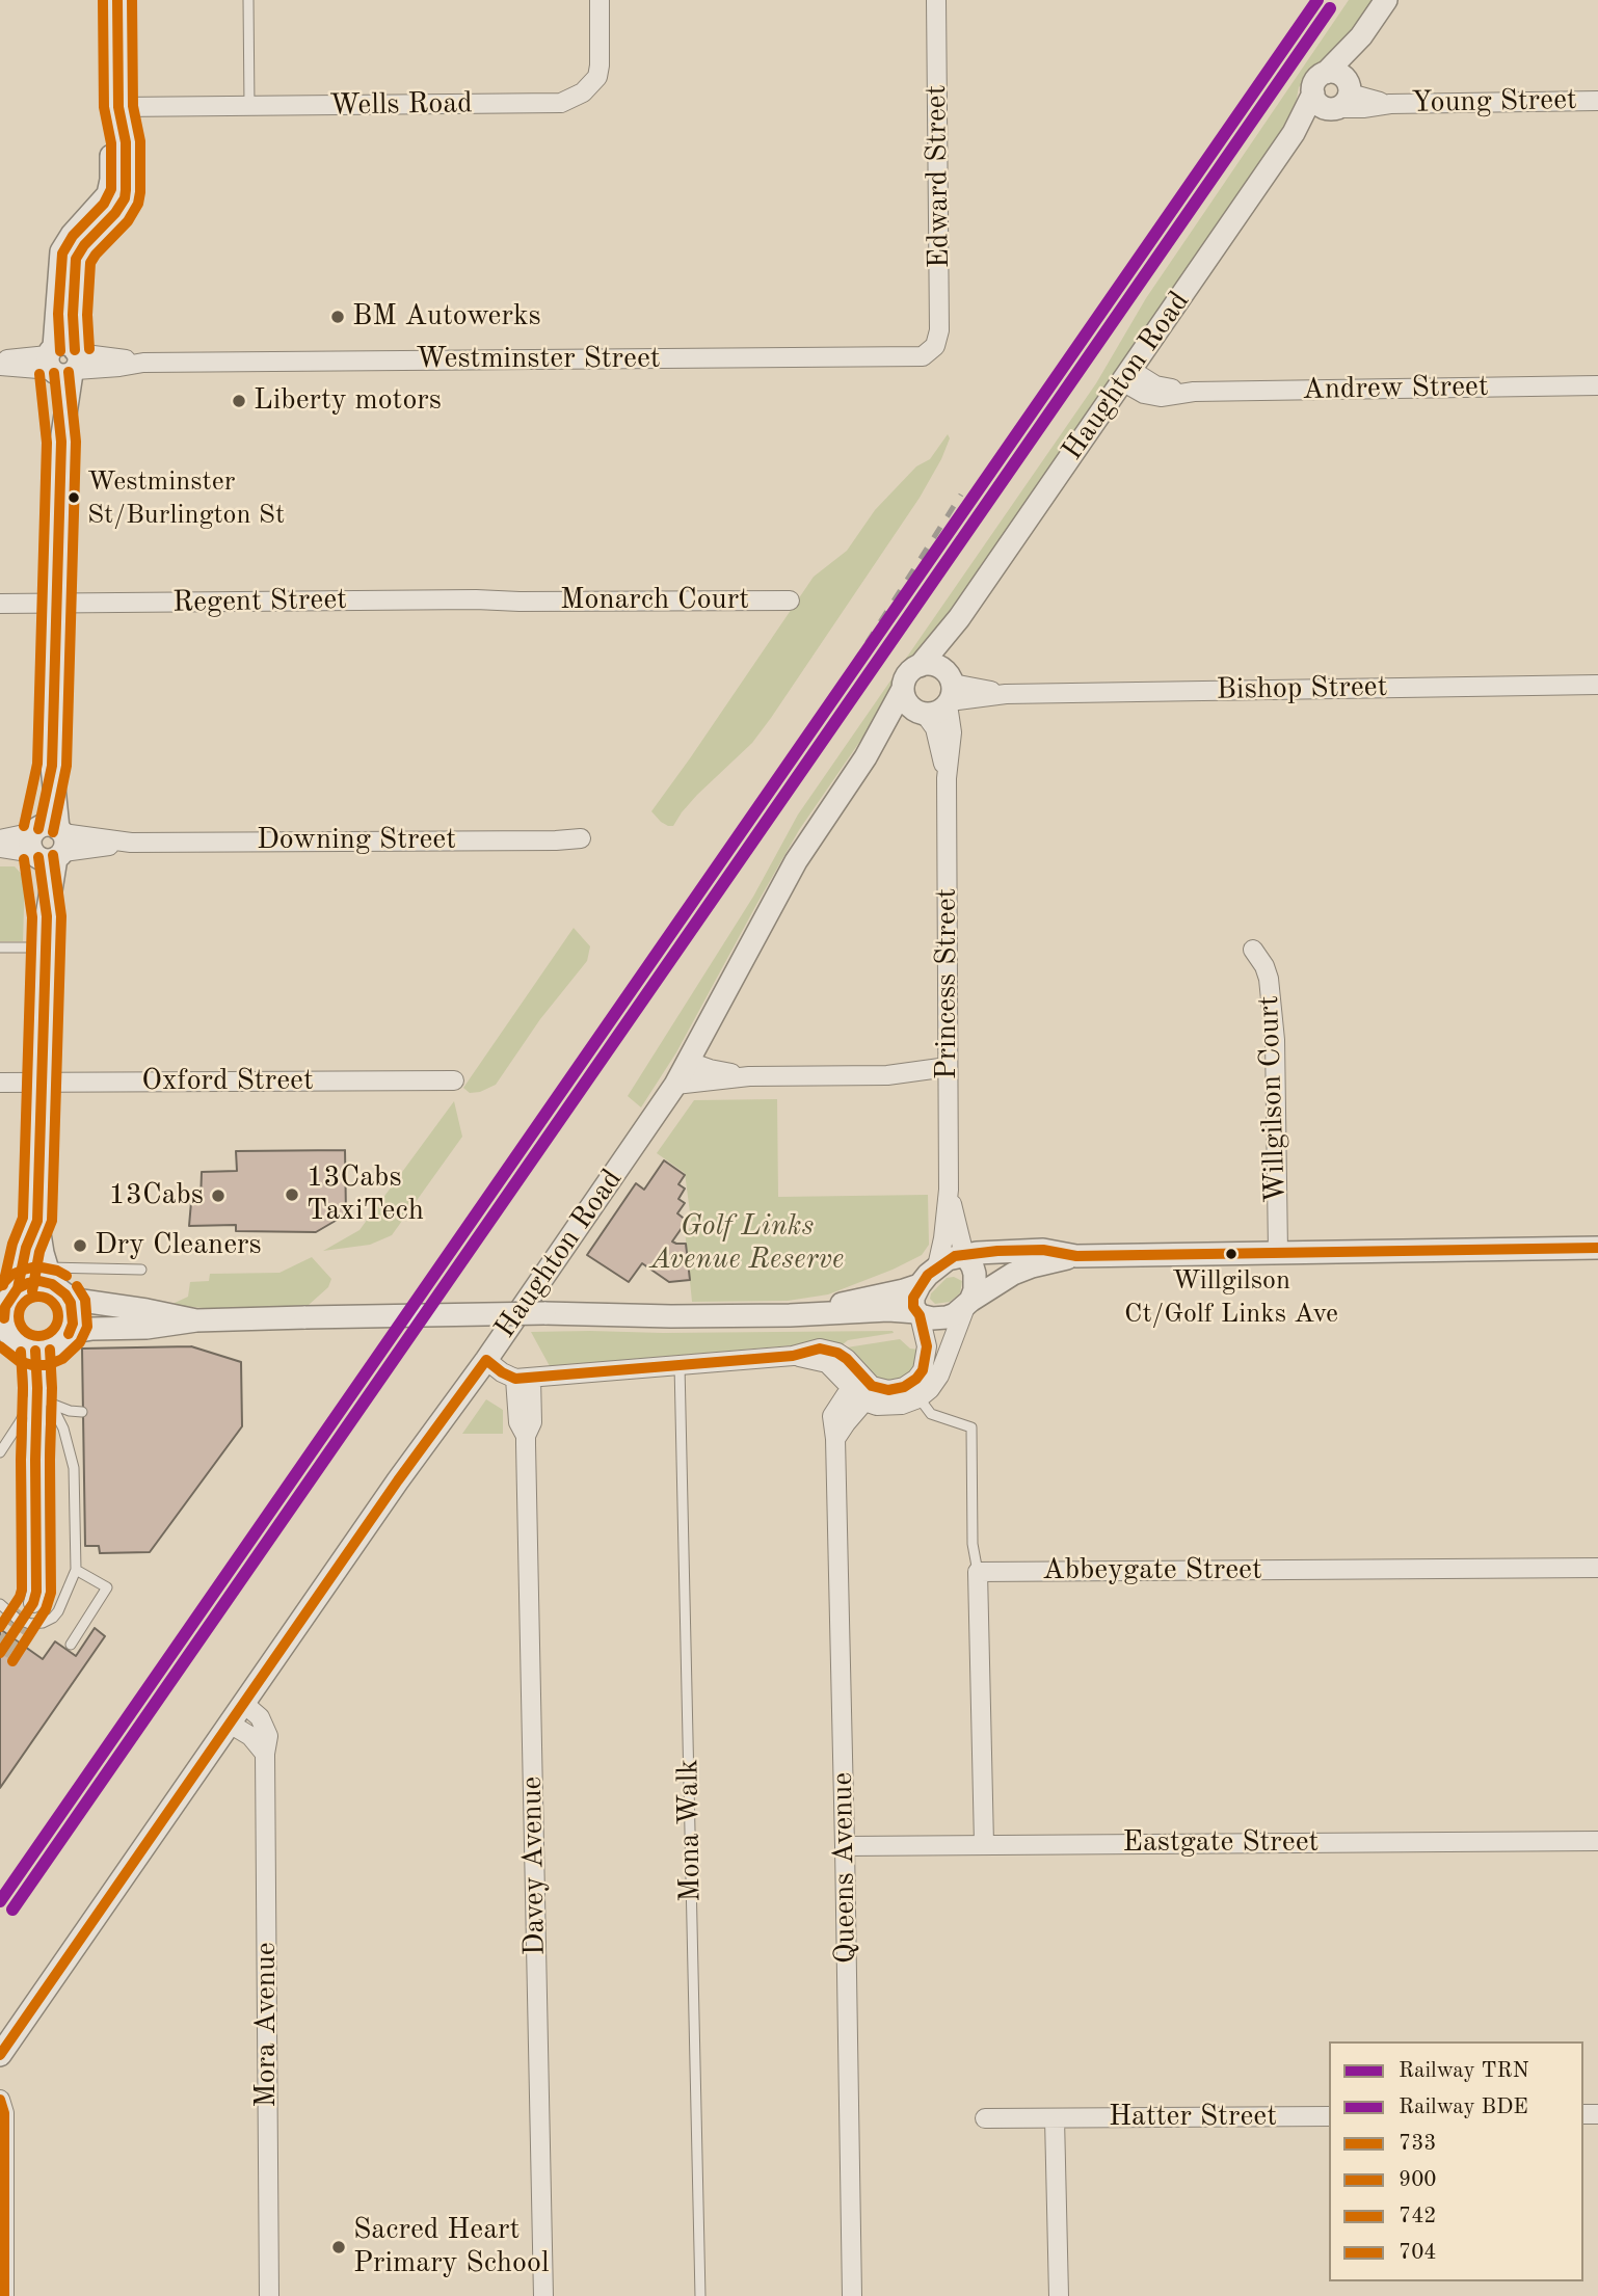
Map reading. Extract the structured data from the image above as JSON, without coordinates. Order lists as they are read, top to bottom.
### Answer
{
  "streets": {
    "street": [
      "Young Street",
      "Wells Road",
      "Edward Street",
      "Westminster Street",
      "Haughton Road",
      "Andrew Street",
      "Monarch Court",
      "Regent Street",
      "Bishop Street",
      "Downing Street",
      "Princess Street",
      "Oxford Street",
      "Willgilson Court",
      "Abbeygate Street",
      "Eastgate Street",
      "Davey Avenue",
      "Queens Avenue",
      "Mora Avenue",
      "Hatter Street"
    ],
    "lane": ["Mona Walk"]
  },
  "crossings": [
    ["Young Street", "Haughton Road"],
    ["Edward Street", "Westminster Street"],
    ["Haughton Road", "Andrew Street"],
    ["Haughton Road", "Bishop Street"],
    ["Haughton Road", "Princess Street"],
    ["Haughton Road", "Mora Avenue"],
    ["Monarch Court", "Regent Street"],
    ["Bishop Street", "Princess Street"],
    ["Eastgate Street", "Queens Avenue"]
  ],
  "parks": ["Golf Links Avenue Reserve"],
  "places": [
    "BM Autowerks",
    "Liberty motors",
    "Westminster St/Burlington St",
    "13Cabs TaxiTech",
    "13Cabs",
    "Dry Cleaners",
    "Willgilson Ct/Golf Links Ave",
    "Sacred Heart Primary School"
  ],
  "lines": [
    "rail line TRN",
    "transit line 900",
    "transit line 742",
    "transit line 704",
    "rail line BDE",
    "transit line 733"
  ],
  "legend": [
    "Railway TRN",
    "Railway BDE",
    "733",
    "900",
    "742",
    "704"
  ]
}
